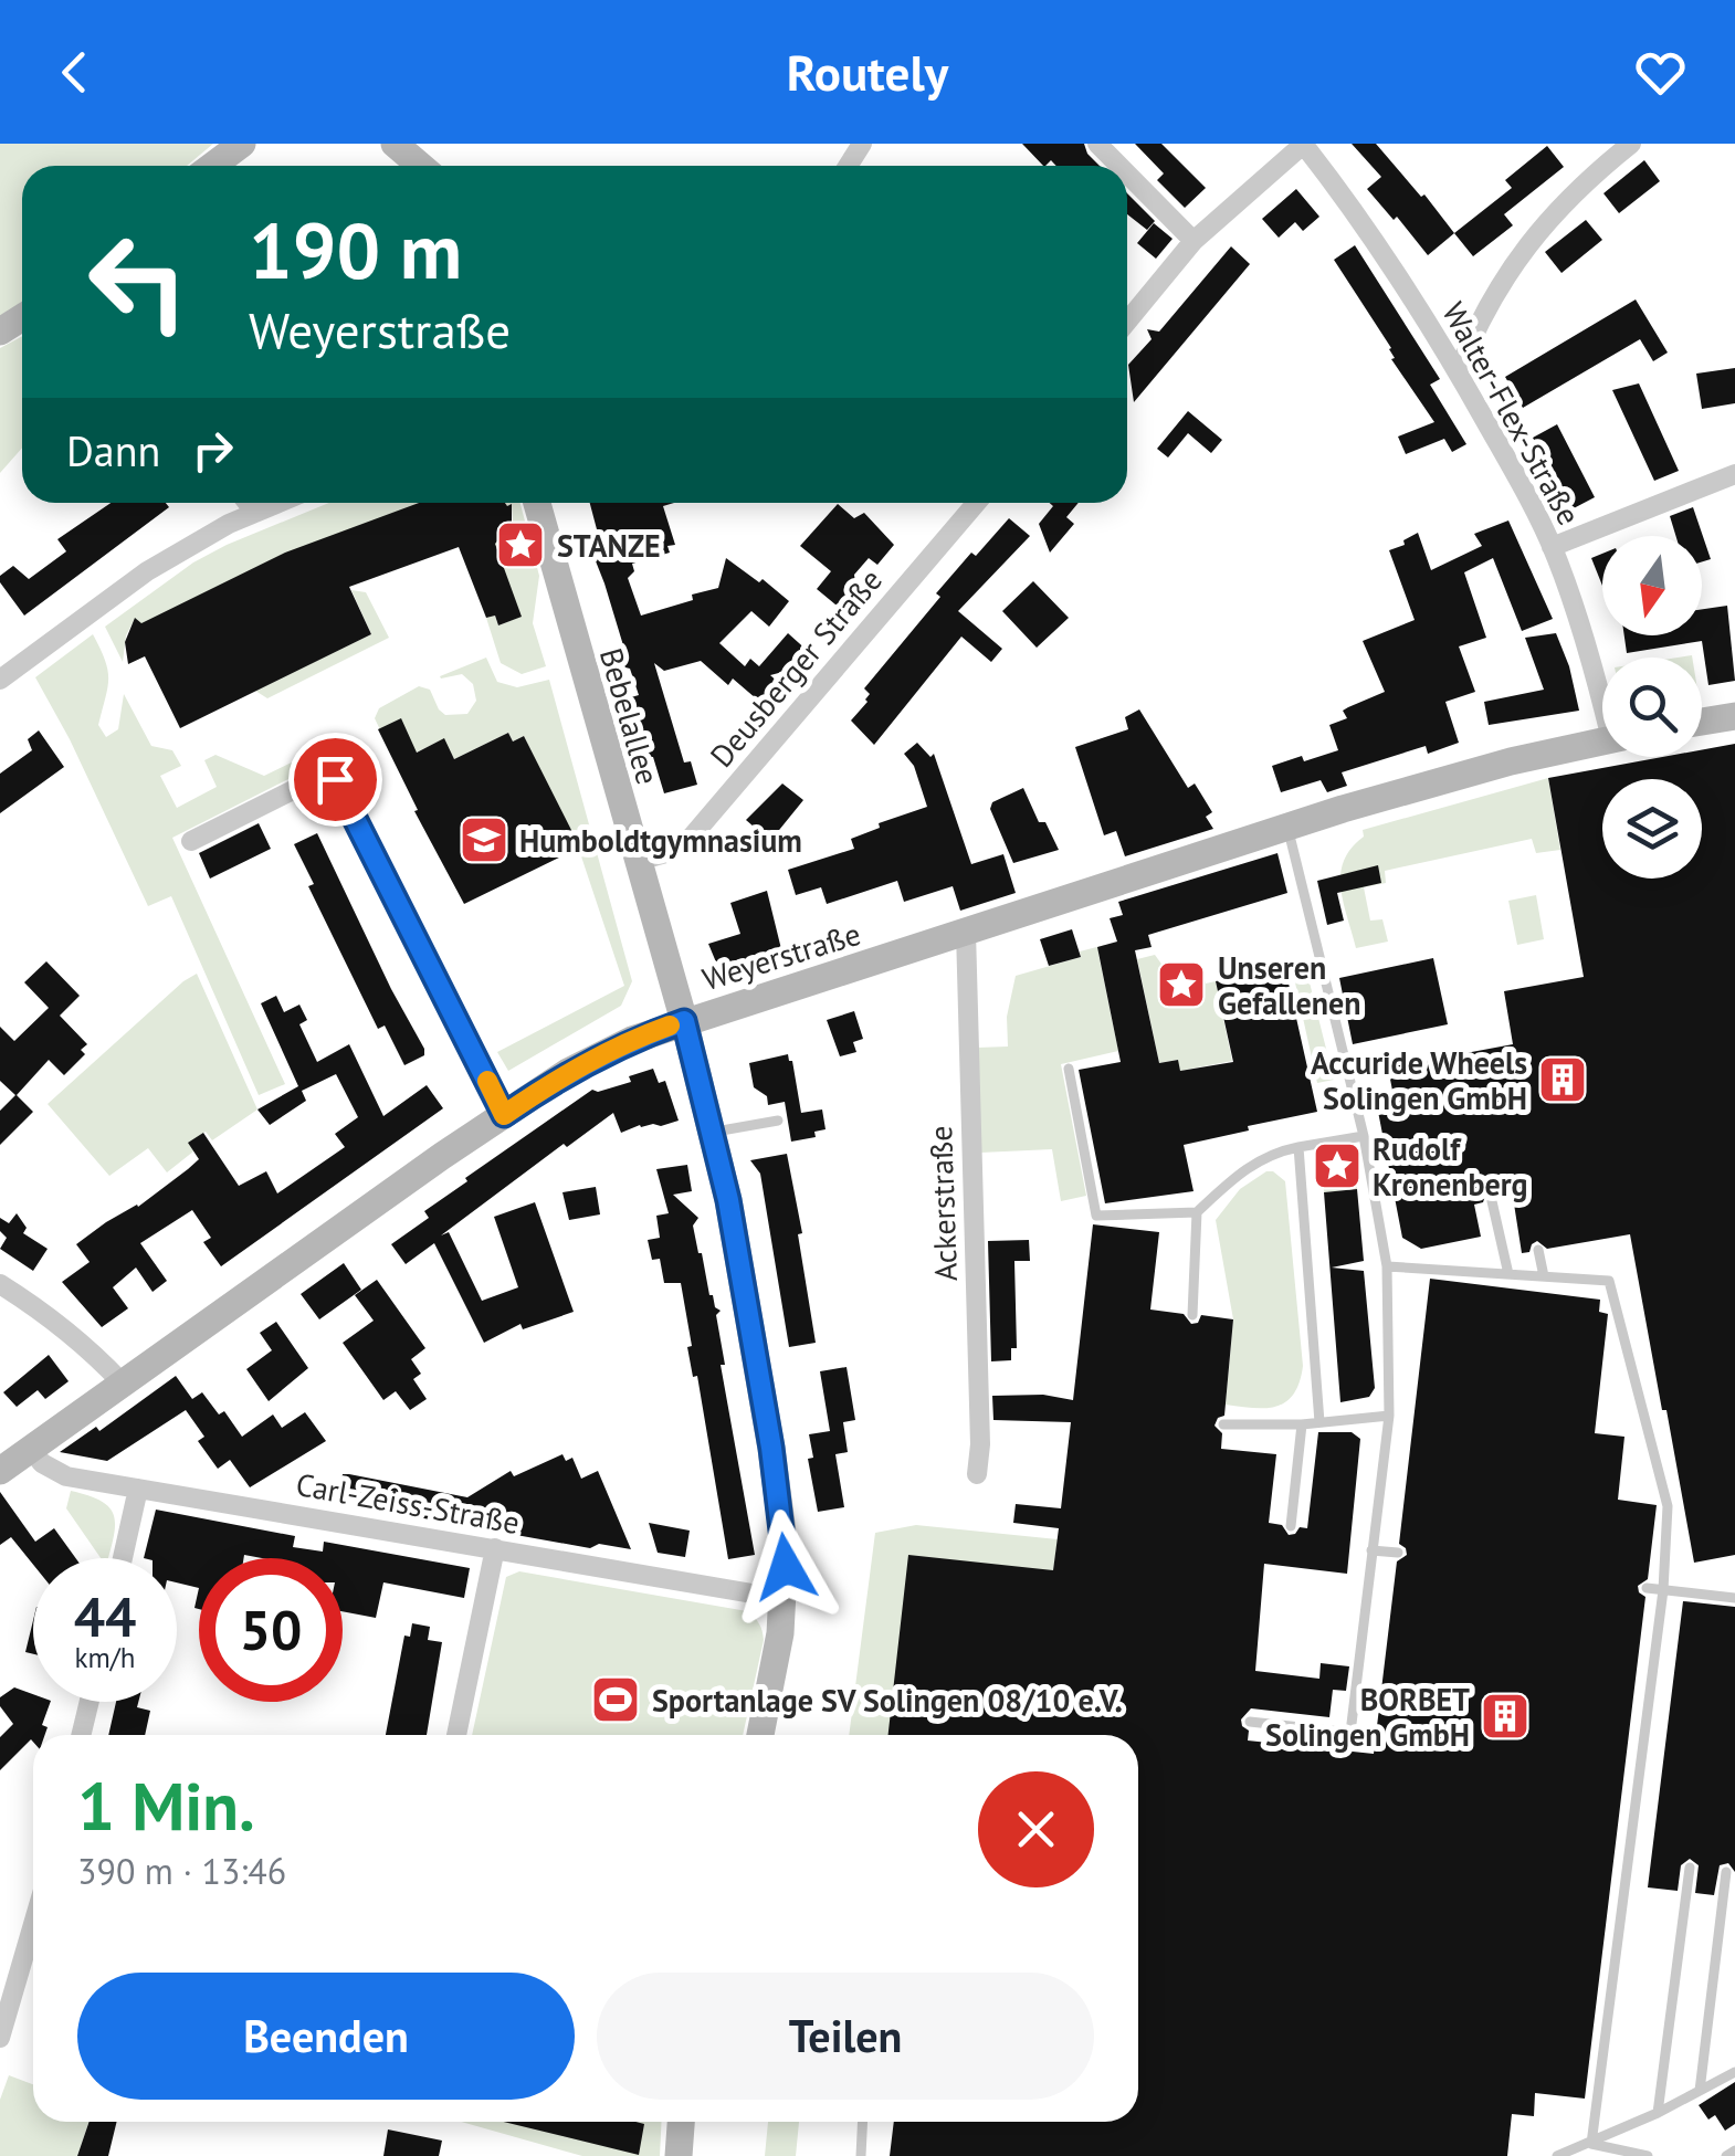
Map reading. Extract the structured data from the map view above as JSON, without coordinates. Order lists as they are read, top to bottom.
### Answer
{
  "streets": {
    "main road": ["Bebelallee", "Weyerstraße"],
    "street": [
      "Walter-Flex-Straße",
      "Deusberger Straße",
      "Ackerstraße",
      "Carl-Zeiss-Straße"
    ]
  },
  "crossings": [
    ["Deusberger Straße", "Bebelallee"],
    ["Bebelallee", "Weyerstraße"],
    ["Bebelallee", "Carl-Zeiss-Straße"],
    ["Weyerstraße", "Ackerstraße"],
    ["Weyerstraße", "Carl-Zeiss-Straße"]
  ],
  "places": {
    "place": ["STANZE", "Unseren Gefallenen", "Rudolf Kronenberg"],
    "school or university": ["Humboldtgymnasium"],
    "building": ["Accuride Wheels Solingen GmbH", "BORBET Solingen GmbH"],
    "sports": ["Sportanlage SV Solingen 08/10 e.V."]
  },
  "north": "bottom",
  "page": {
    "header": "Routely",
    "turn": ["190 m", "Weyerstraße"],
    "then": "Dann",
    "speed": "44 km/h",
    "limit": "50",
    "heading": ["1 Min.", "390 m · 13:46"],
    "buttons": ["Beenden", "Teilen"]
  }
}
